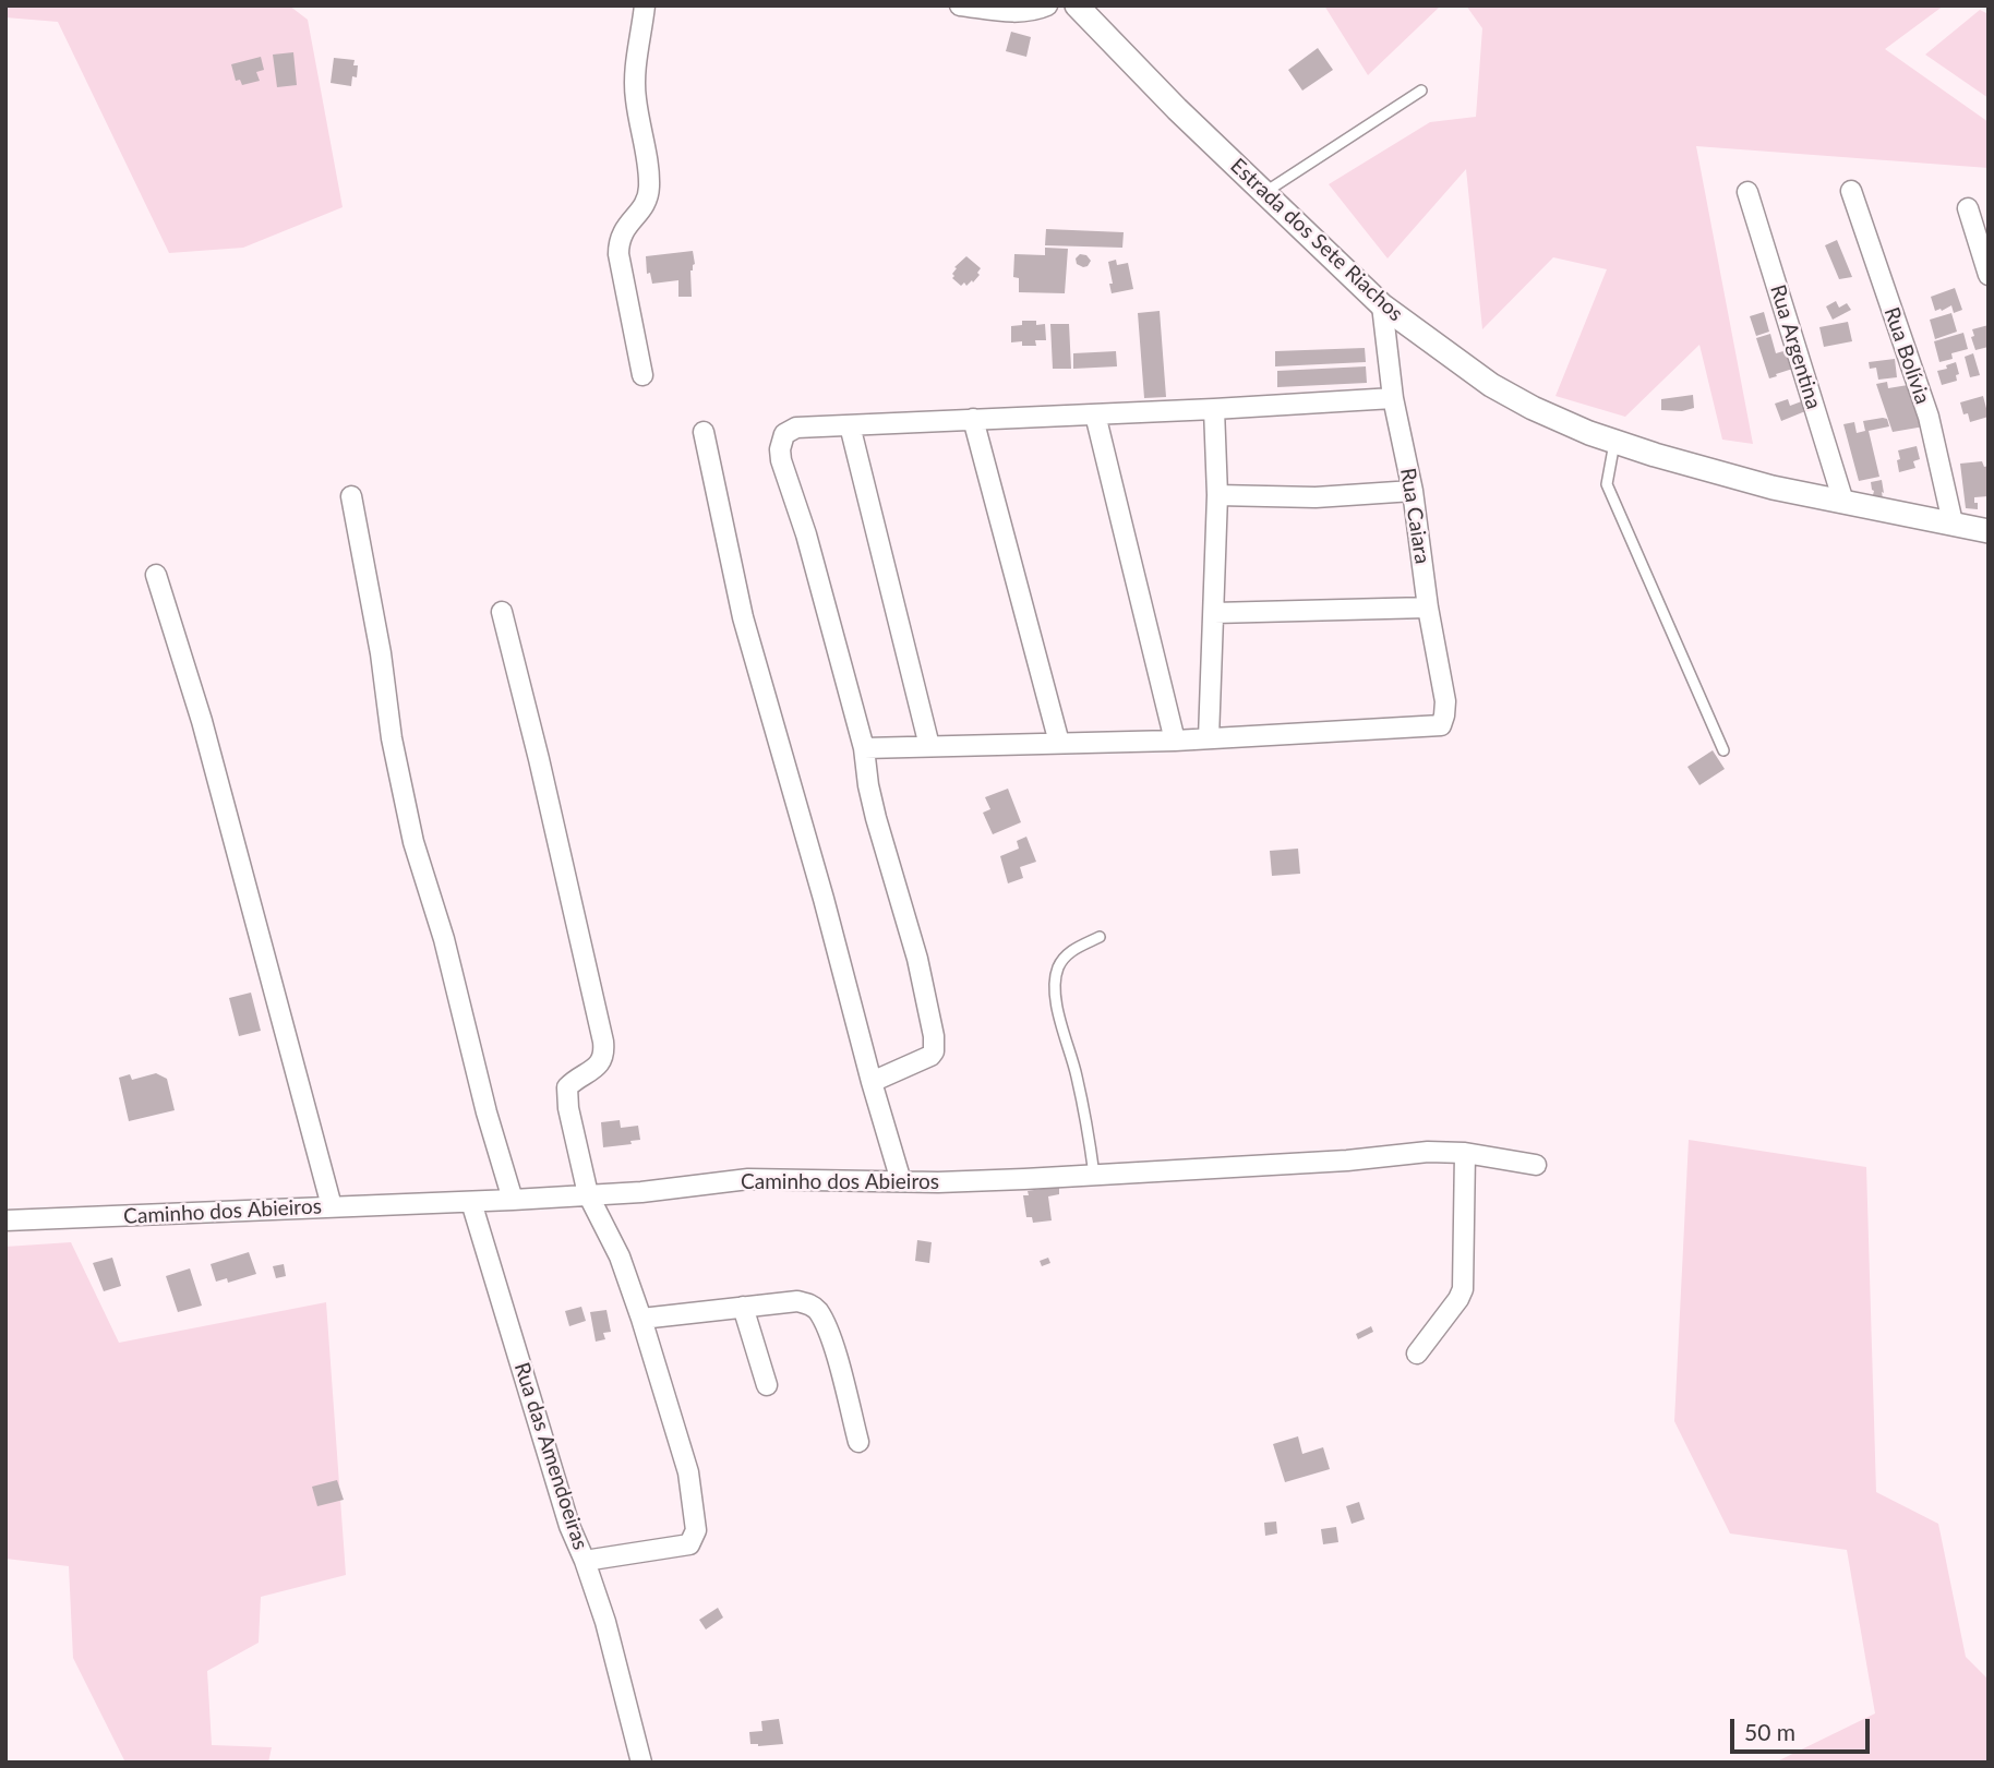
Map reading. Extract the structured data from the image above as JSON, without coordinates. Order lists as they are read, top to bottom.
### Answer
{
  "streets": {
    "street": [
      "Estrada dos Sete Riachos",
      "Rua Argentina",
      "Rua Bolívia",
      "Rua Caiara",
      "Caminho dos Abieiros",
      "Rua das Amendoeiras"
    ]
  },
  "crossings": [
    ["Estrada dos Sete Riachos", "Rua Argentina"],
    ["Estrada dos Sete Riachos", "Rua Bolívia"],
    ["Estrada dos Sete Riachos", "Rua Caiara"],
    ["Caminho dos Abieiros", "Rua das Amendoeiras"]
  ],
  "scale_bar": "50 m"
}
